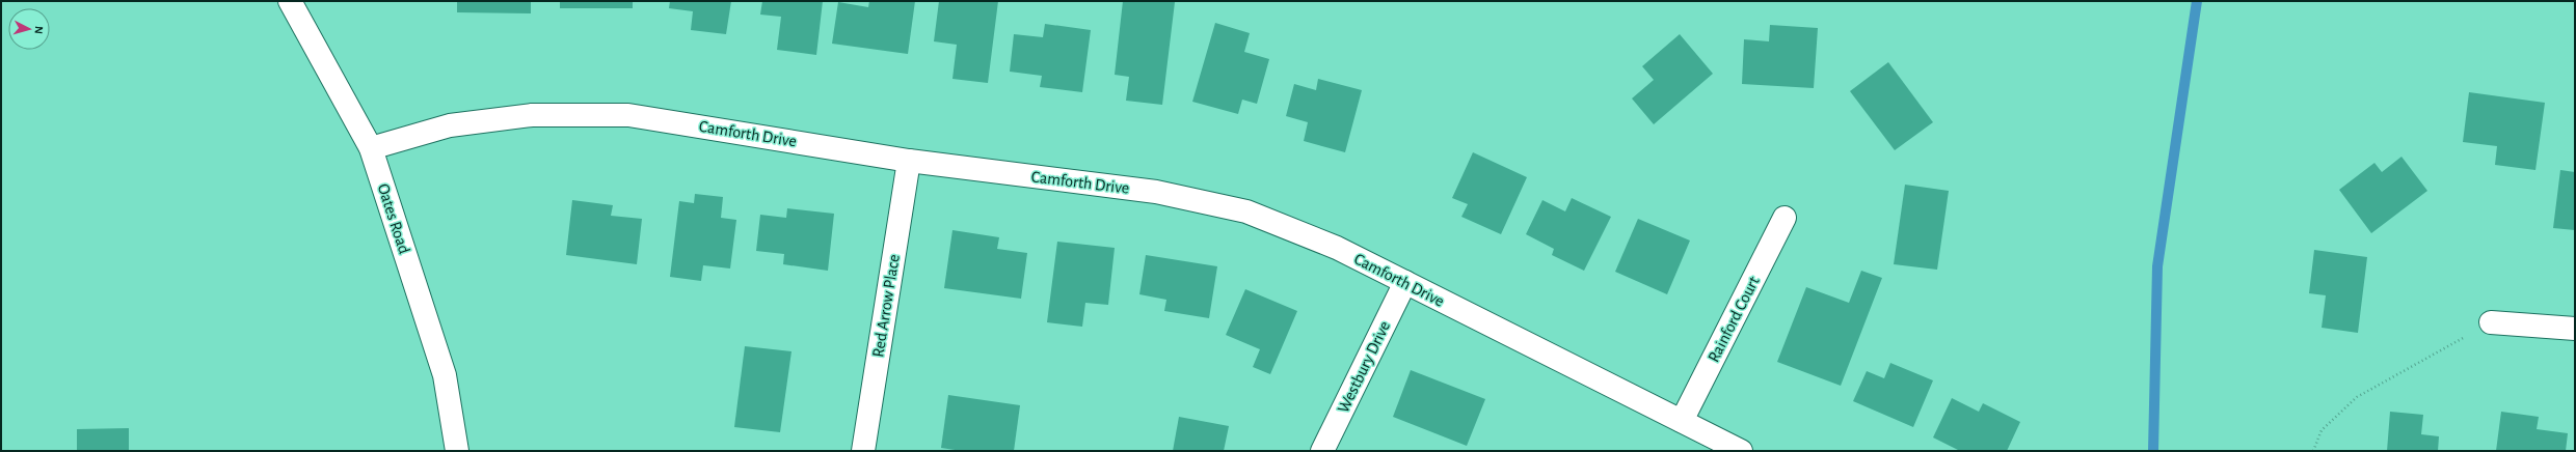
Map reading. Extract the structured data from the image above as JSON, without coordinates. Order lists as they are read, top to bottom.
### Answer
{
  "streets": {
    "street": [
      "Camforth Drive",
      "Oates Road",
      "Red Arrow Place",
      "Rainford Court",
      "Westbury Drive"
    ]
  },
  "crossings": [
    ["Camforth Drive", "Oates Road"],
    ["Camforth Drive", "Red Arrow Place"],
    ["Camforth Drive", "Rainford Court"],
    ["Camforth Drive", "Westbury Drive"]
  ],
  "north": "right"
}
